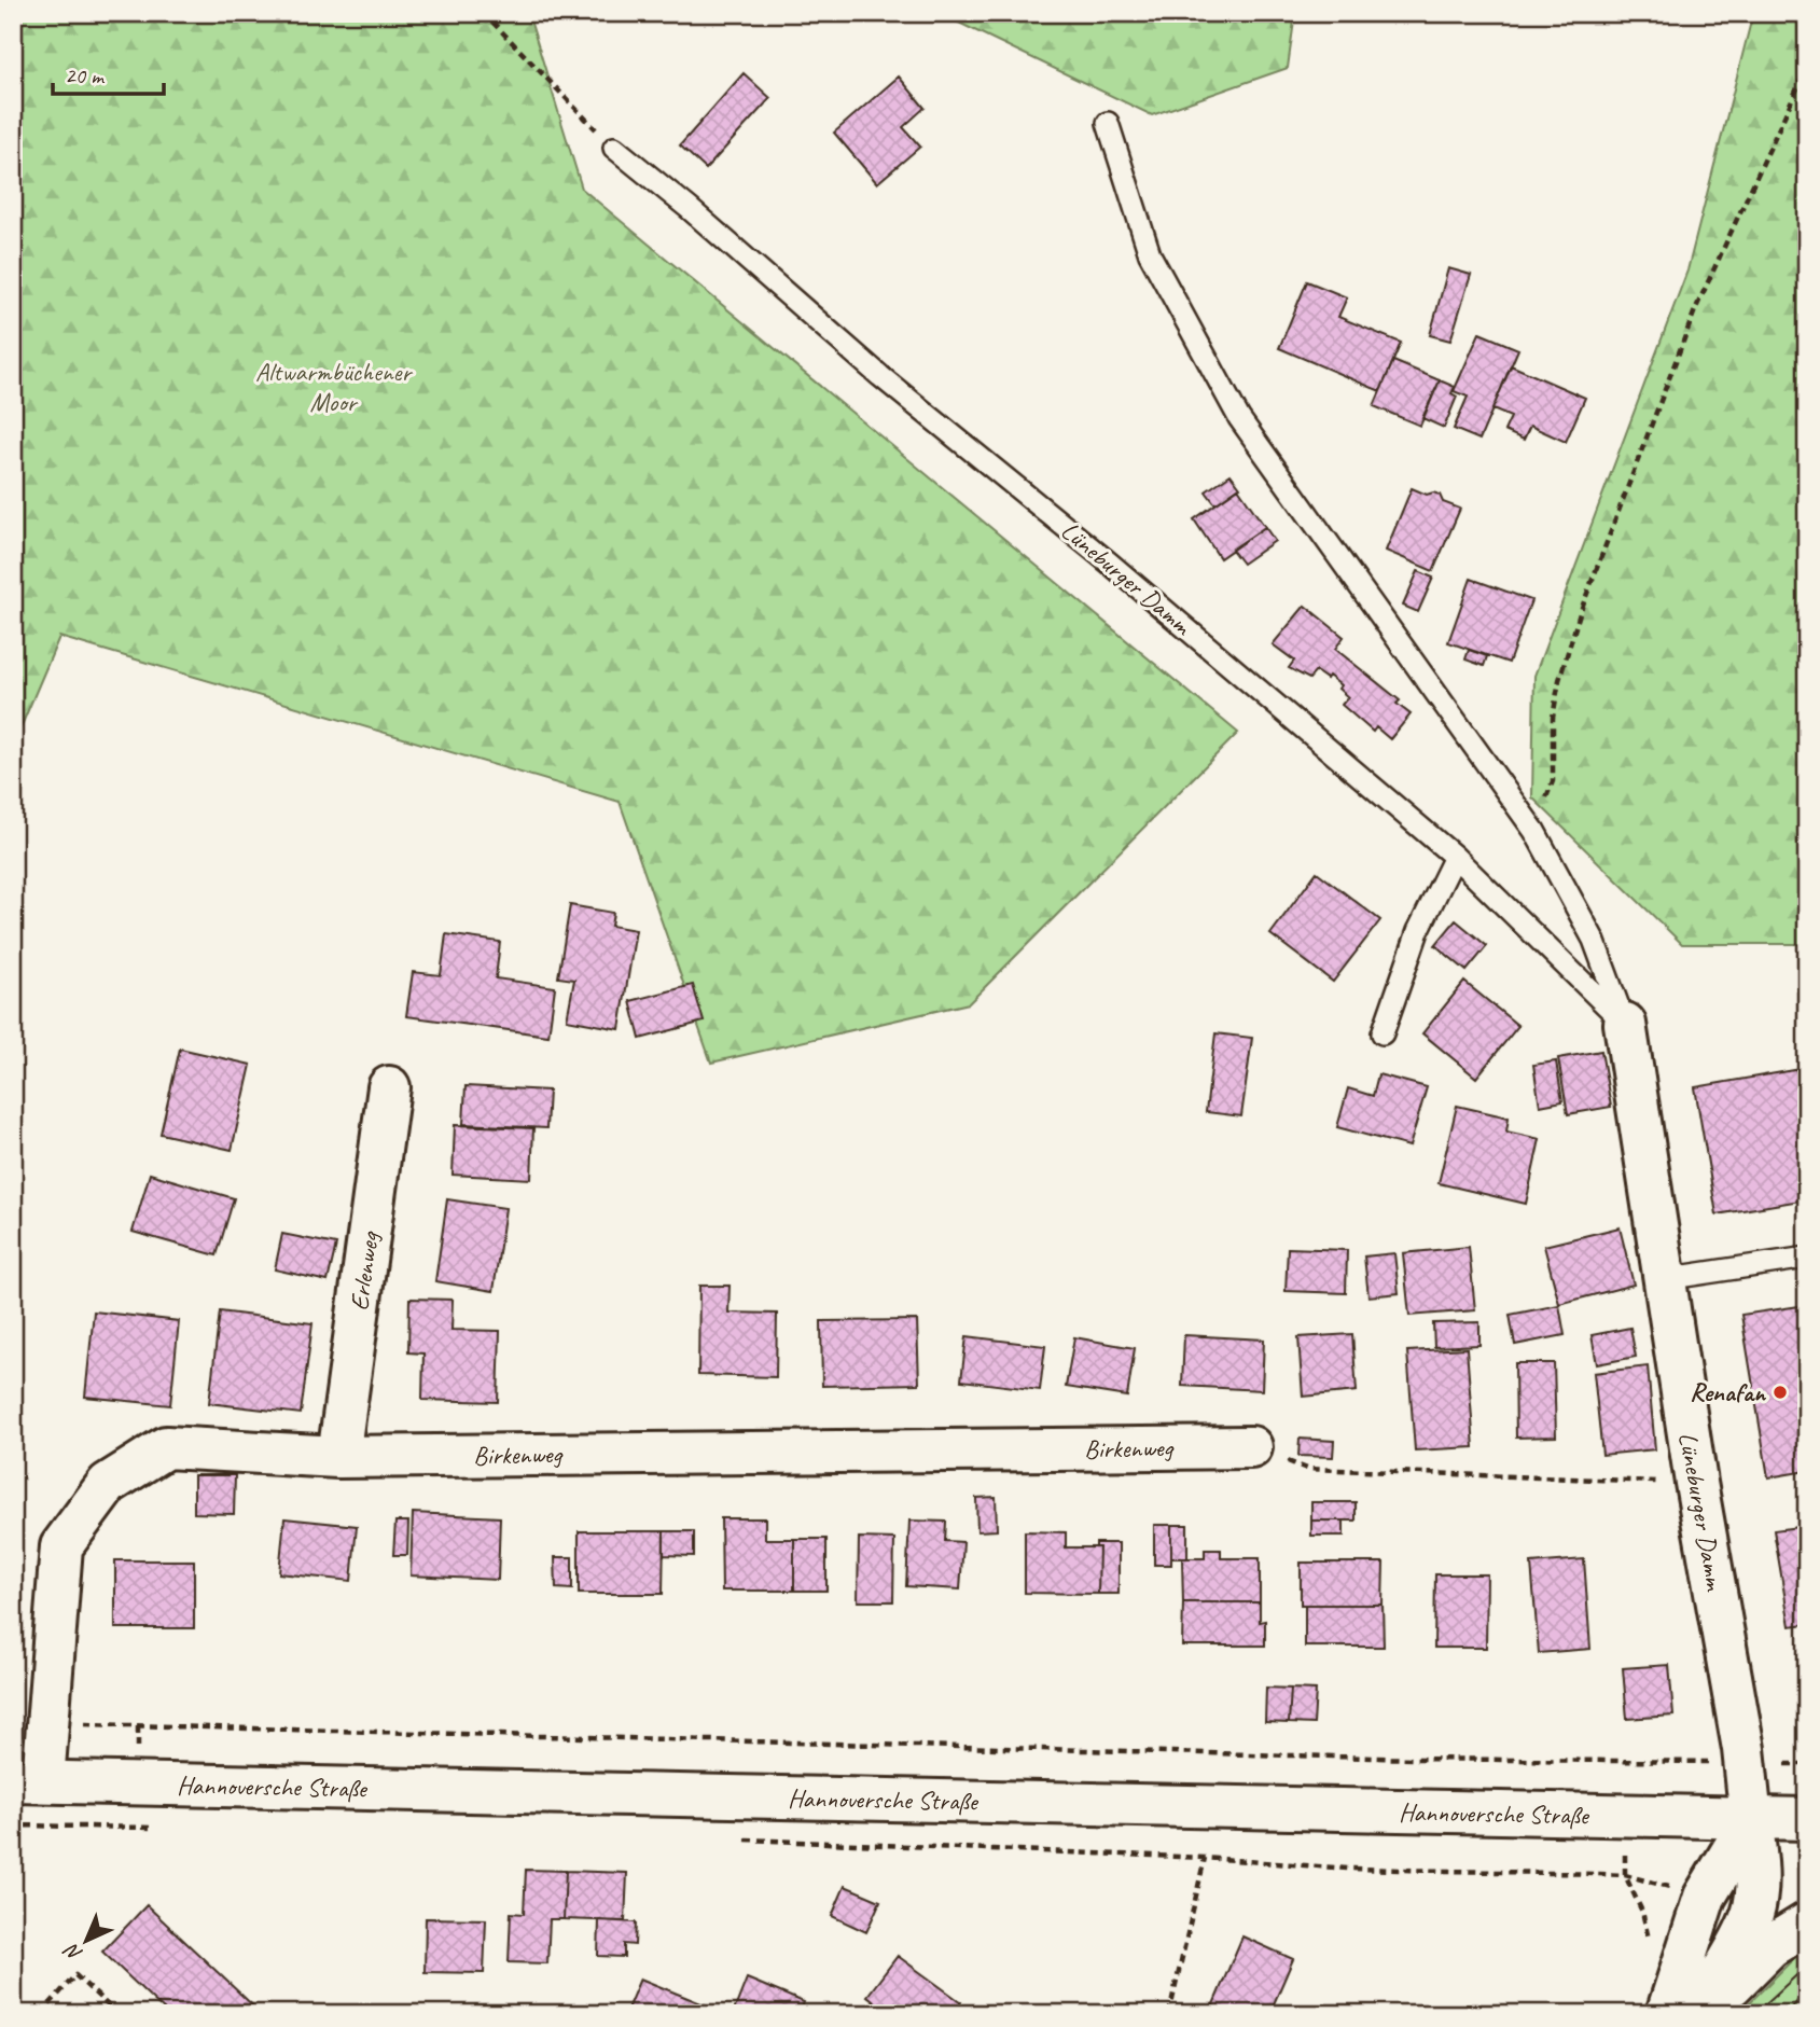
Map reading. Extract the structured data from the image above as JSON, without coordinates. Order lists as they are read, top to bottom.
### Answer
{
  "streets": {
    "street": [
      "Lüneburger Damm",
      "Erlenweg",
      "Birkenweg",
      "Hannoversche Straße"
    ]
  },
  "crossings": [
    ["Lüneburger Damm", "Hannoversche Straße"],
    ["Erlenweg", "Birkenweg"],
    ["Birkenweg", "Hannoversche Straße"]
  ],
  "parks": ["Altwarmbüchener Moor"],
  "places": ["Renafan"],
  "scale_bar": "20 m",
  "north": "bottom left"
}
